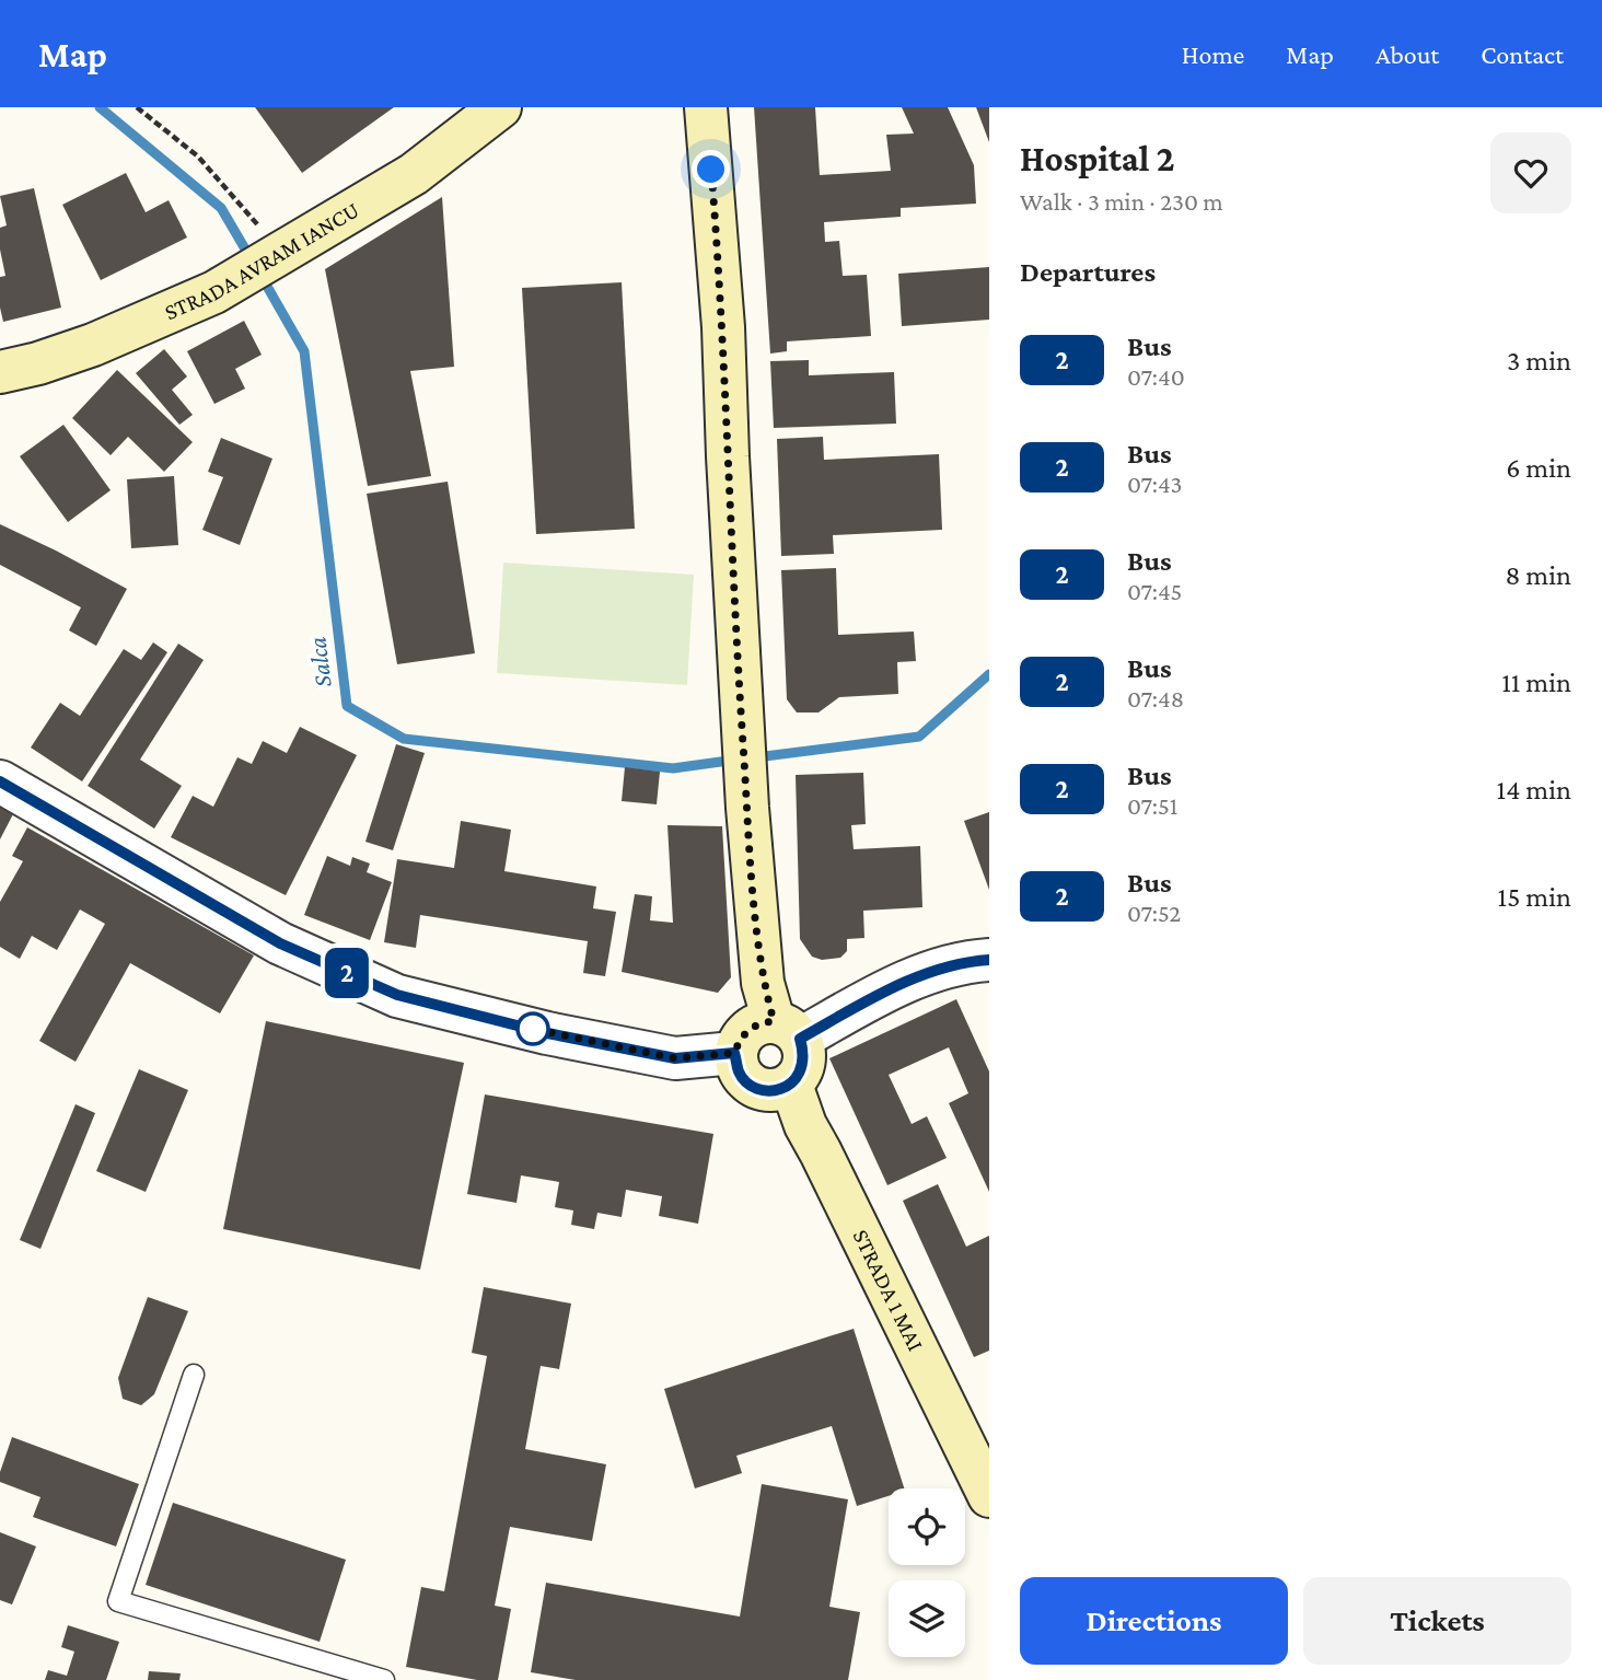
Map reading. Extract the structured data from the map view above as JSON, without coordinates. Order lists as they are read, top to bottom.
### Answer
{
  "streets": {
    "main road": ["STRADA AVRAM IANCU", "STRADA 1 MAI"]
  },
  "water": ["Salca"],
  "lines": ["bus line 2"],
  "page": {
    "header": "Map",
    "nav": [
      "Home",
      "Map",
      "About",
      "Contact"
    ],
    "on_map": "2",
    "heading": [
      ["Hospital 2", "Walk · 3 min · 230 m"],
      "Departures"
    ],
    "list": [
      {
        "mark": "2",
        "name": "Bus",
        "note": "07:40",
        "value": "3 min"
      },
      {
        "mark": "2",
        "name": "Bus",
        "note": "07:43",
        "value": "6 min"
      },
      {
        "mark": "2",
        "name": "Bus",
        "note": "07:45",
        "value": "8 min"
      },
      {
        "mark": "2",
        "name": "Bus",
        "note": "07:48",
        "value": "11 min"
      },
      {
        "mark": "2",
        "name": "Bus",
        "note": "07:51",
        "value": "14 min"
      },
      {
        "mark": "2",
        "name": "Bus",
        "note": "07:52",
        "value": "15 min"
      }
    ],
    "buttons": ["Directions", "Tickets"]
  }
}
